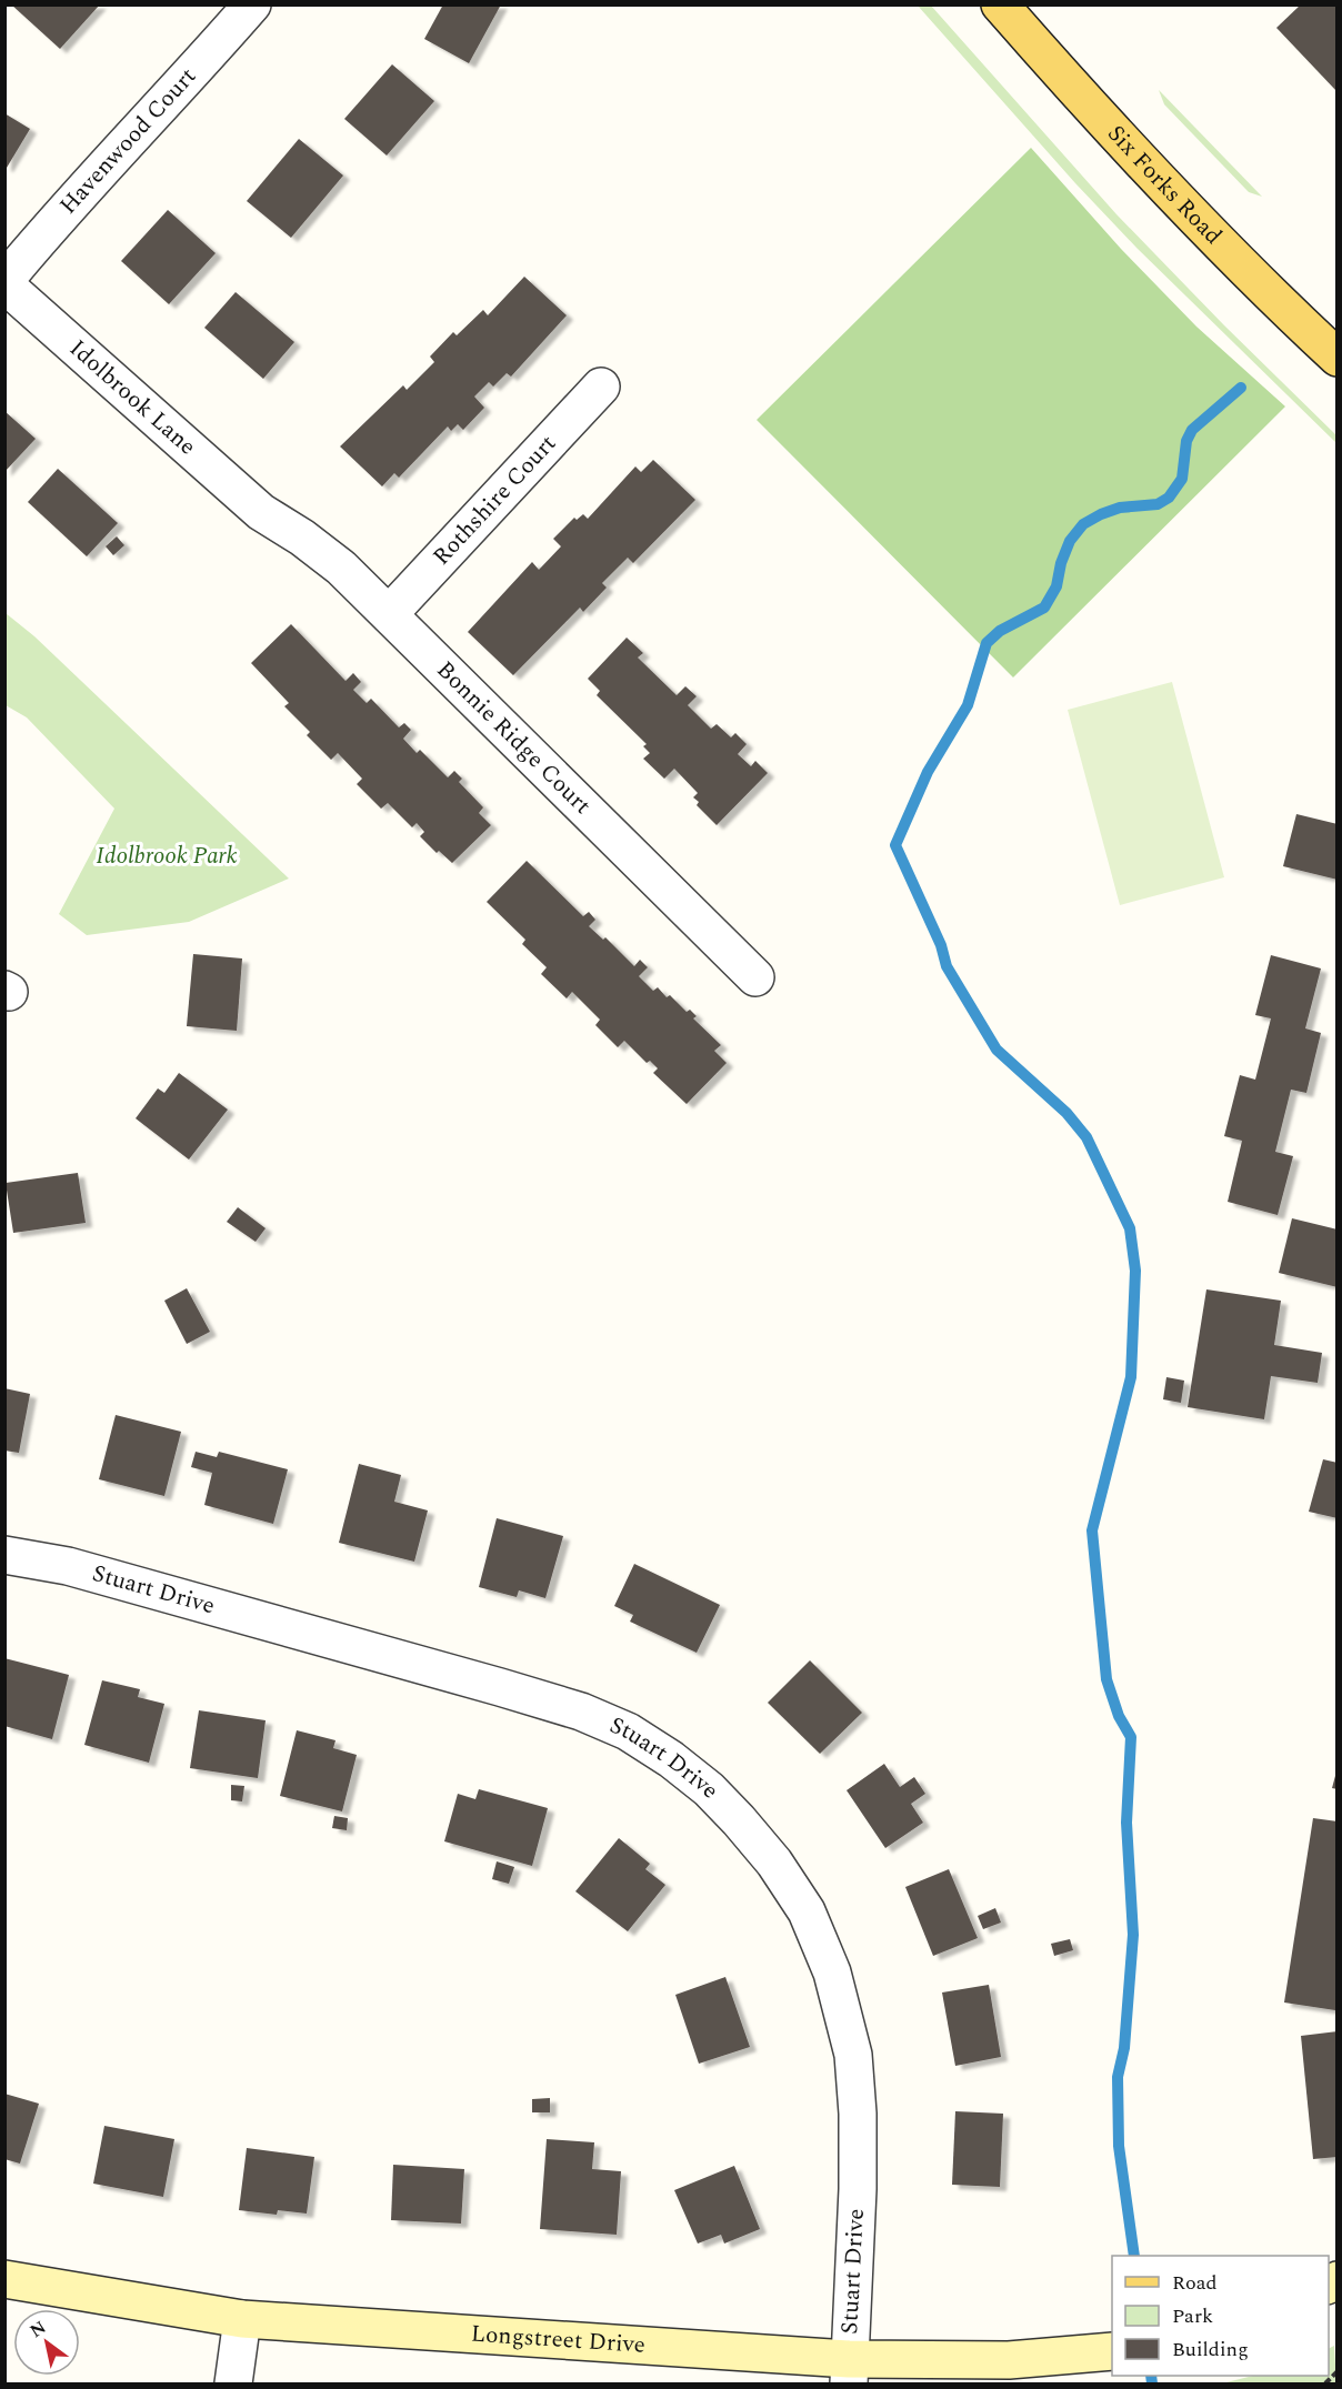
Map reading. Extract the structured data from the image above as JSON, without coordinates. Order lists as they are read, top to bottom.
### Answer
{
  "streets": {
    "main road": ["Six Forks Road"],
    "street": [
      "Havenwood Court",
      "Idolbrook Lane",
      "Rothshire Court",
      "Bonnie Ridge Court",
      "Stuart Drive",
      "Longstreet Drive"
    ]
  },
  "crossings": [
    ["Havenwood Court", "Idolbrook Lane"],
    ["Idolbrook Lane", "Bonnie Ridge Court"],
    ["Rothshire Court", "Bonnie Ridge Court"],
    ["Stuart Drive", "Longstreet Drive"]
  ],
  "parks": ["Idolbrook Park"],
  "legend": ["Road", "Park", "Building"],
  "north": "top left"
}
